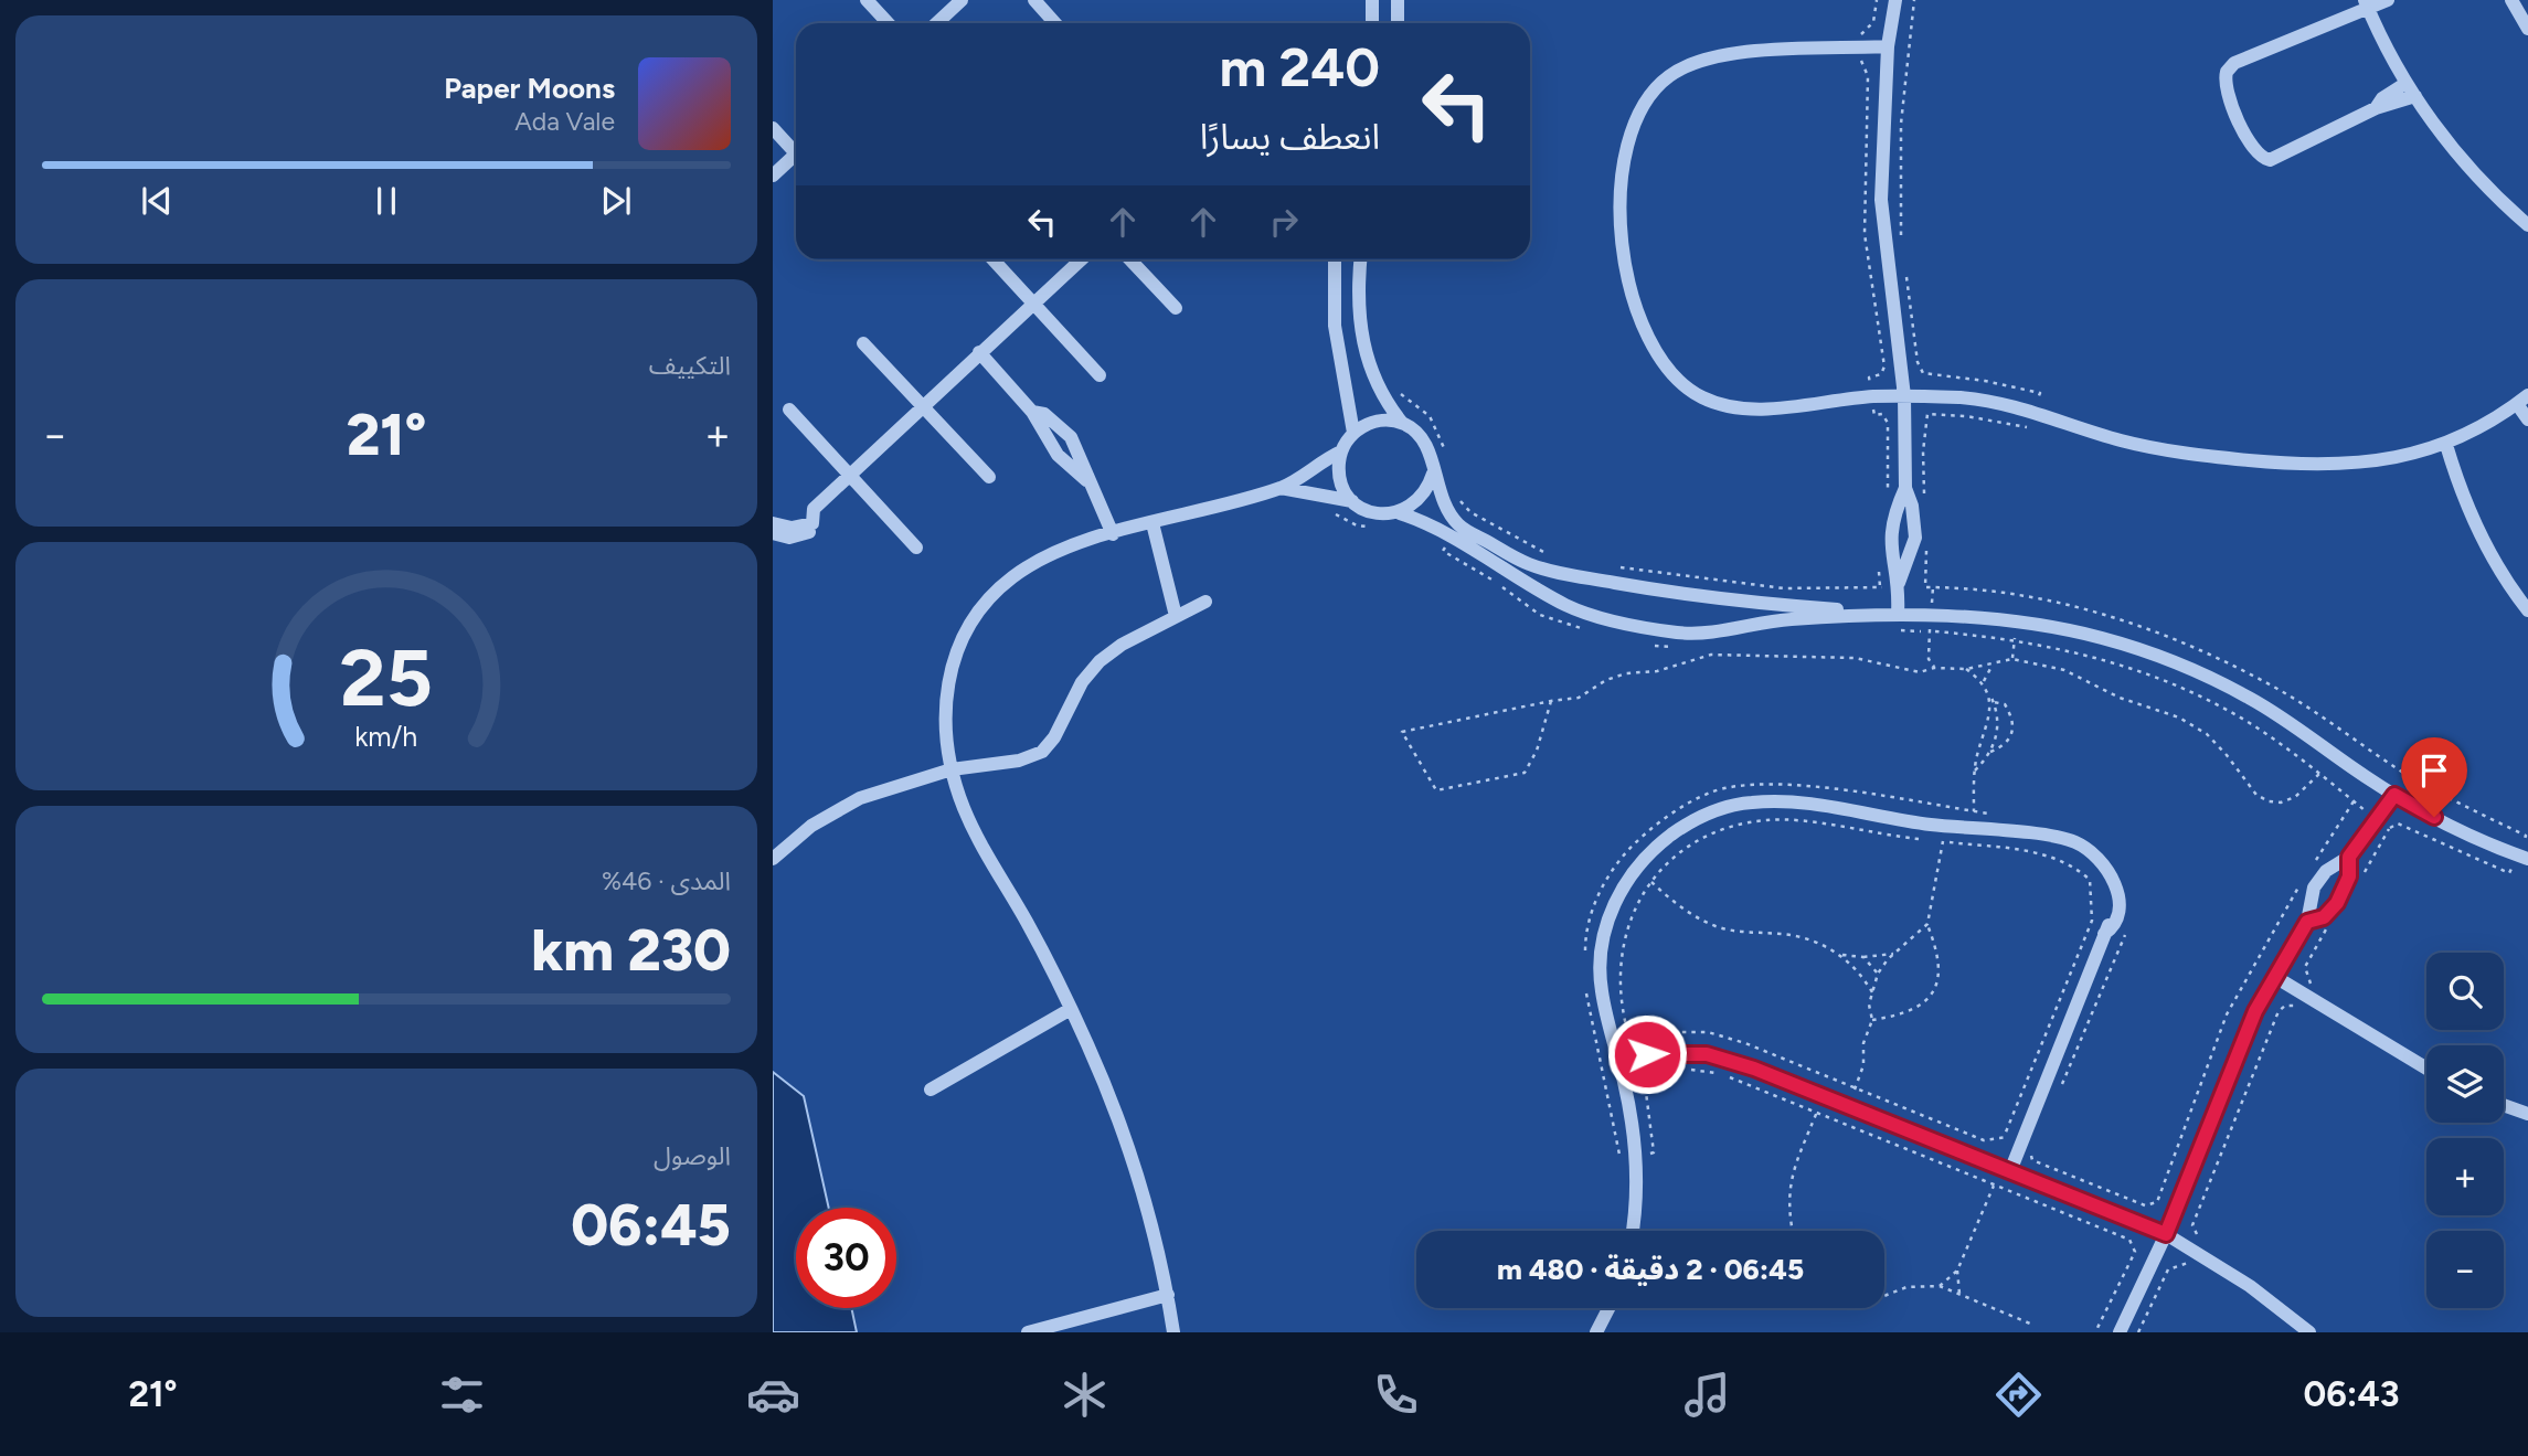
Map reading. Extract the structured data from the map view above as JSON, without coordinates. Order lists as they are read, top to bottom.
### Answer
{
  "page": {
    "turn": ["240 m", "انعطف يسارًا"],
    "song": ["Paper Moons", "Ada Vale"],
    "tile": [
      "التكييف",
      ["المدى · 46%", "230 km"],
      ["الوصول", "06:45"]
    ],
    "heat": ["−", "21°", "+"],
    "map_buttons": ["+", "−"],
    "limit": "30",
    "trip": "06:45 · 2 دقيقة · 480 m",
    "tabs": ["06:43", "21°"],
    "gauge": ["25", "km/h"]
  }
}
